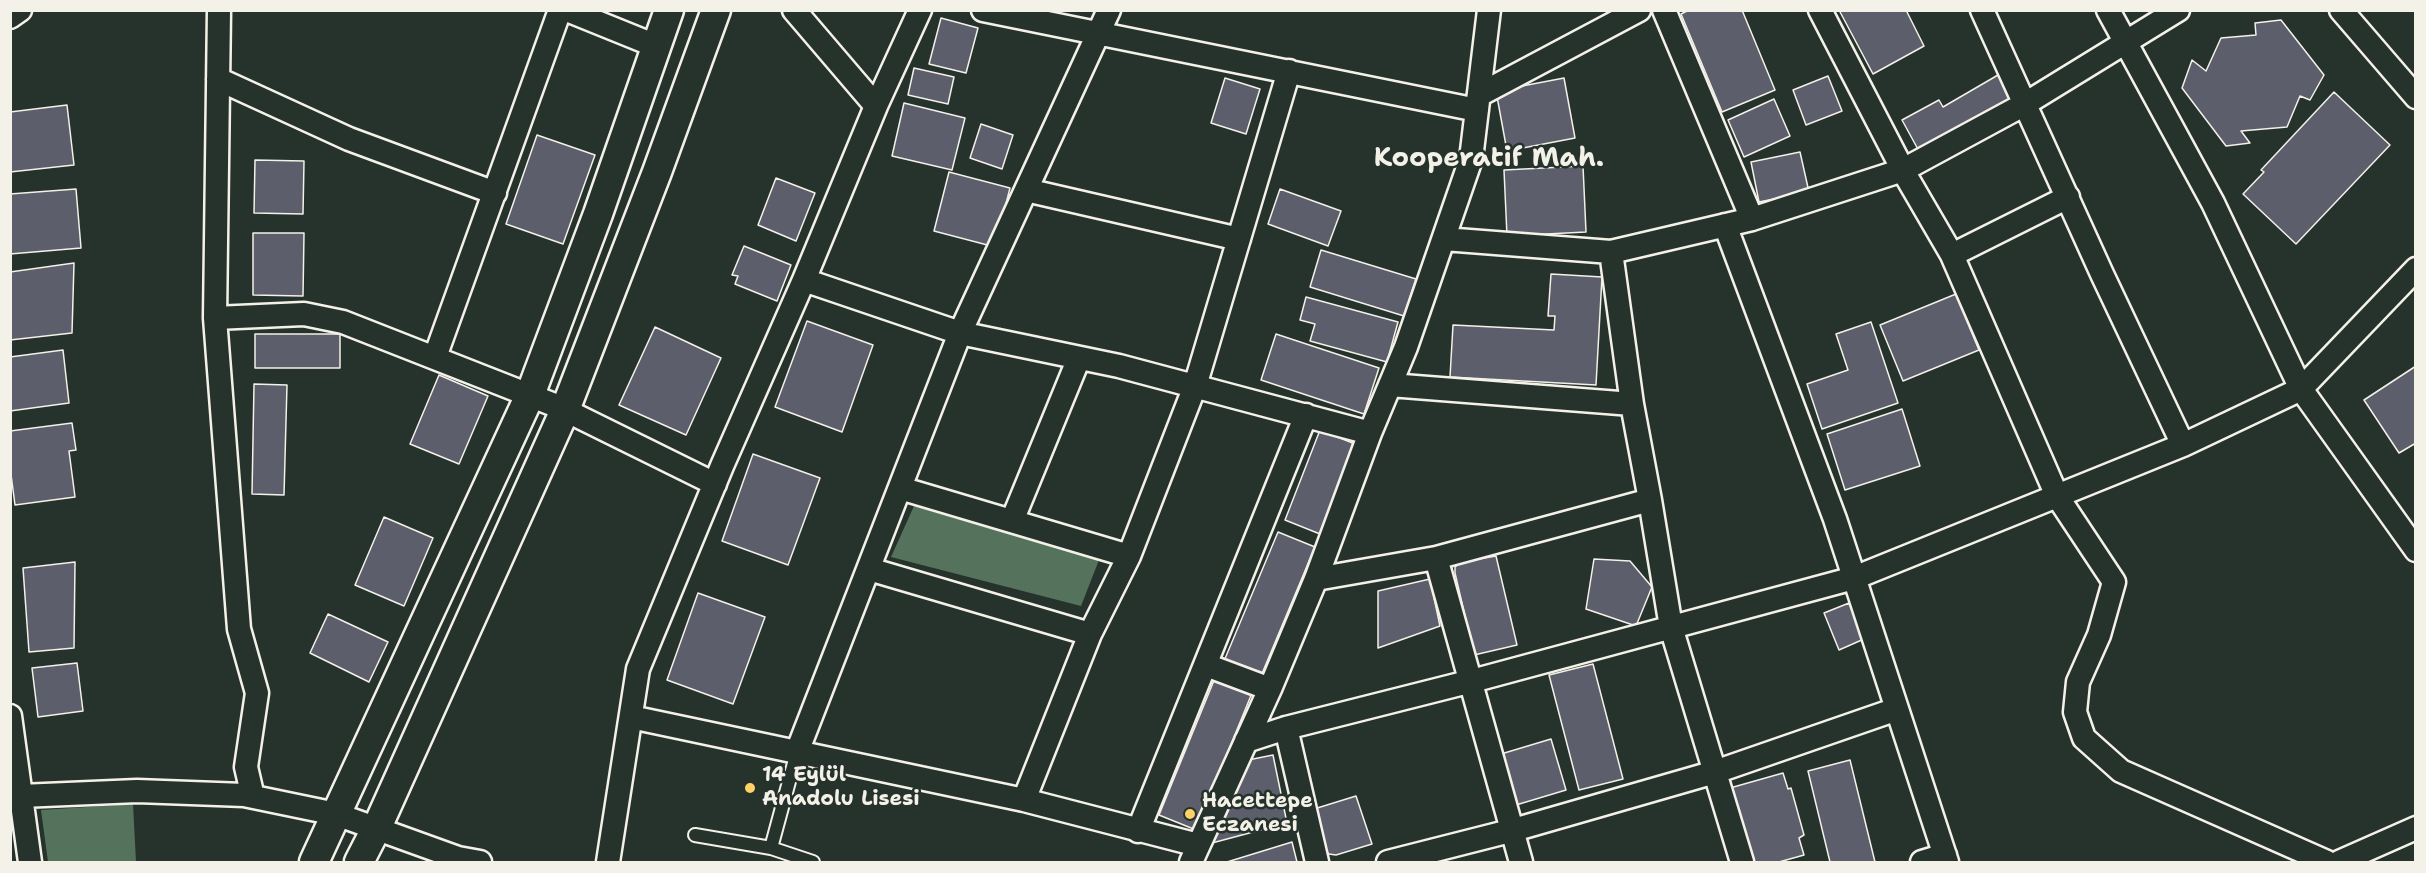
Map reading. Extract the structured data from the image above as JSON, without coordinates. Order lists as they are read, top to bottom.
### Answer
{
  "districts": ["Kooperatif Mah."],
  "places": ["14 Eylül Anadolu Lisesi", "Hacettepe Eczanesi"]
}
